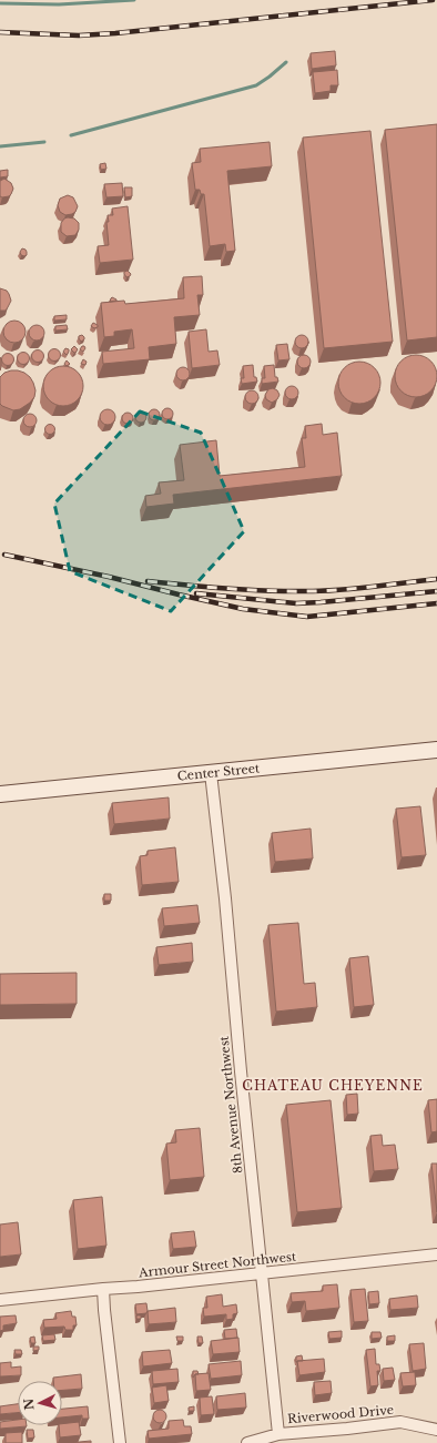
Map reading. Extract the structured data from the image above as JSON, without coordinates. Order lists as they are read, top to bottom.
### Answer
{
  "streets": {
    "main road": ["Center Street"],
    "street": ["8th Avenue Northwest", "Armour Street Northwest", "Riverwood Drive"]
  },
  "crossings": [
    ["Center Street", "8th Avenue Northwest"],
    ["8th Avenue Northwest", "Armour Street Northwest"],
    ["8th Avenue Northwest", "Riverwood Drive"]
  ],
  "districts": ["CHATEAU CHEYENNE"],
  "north": "left"
}
